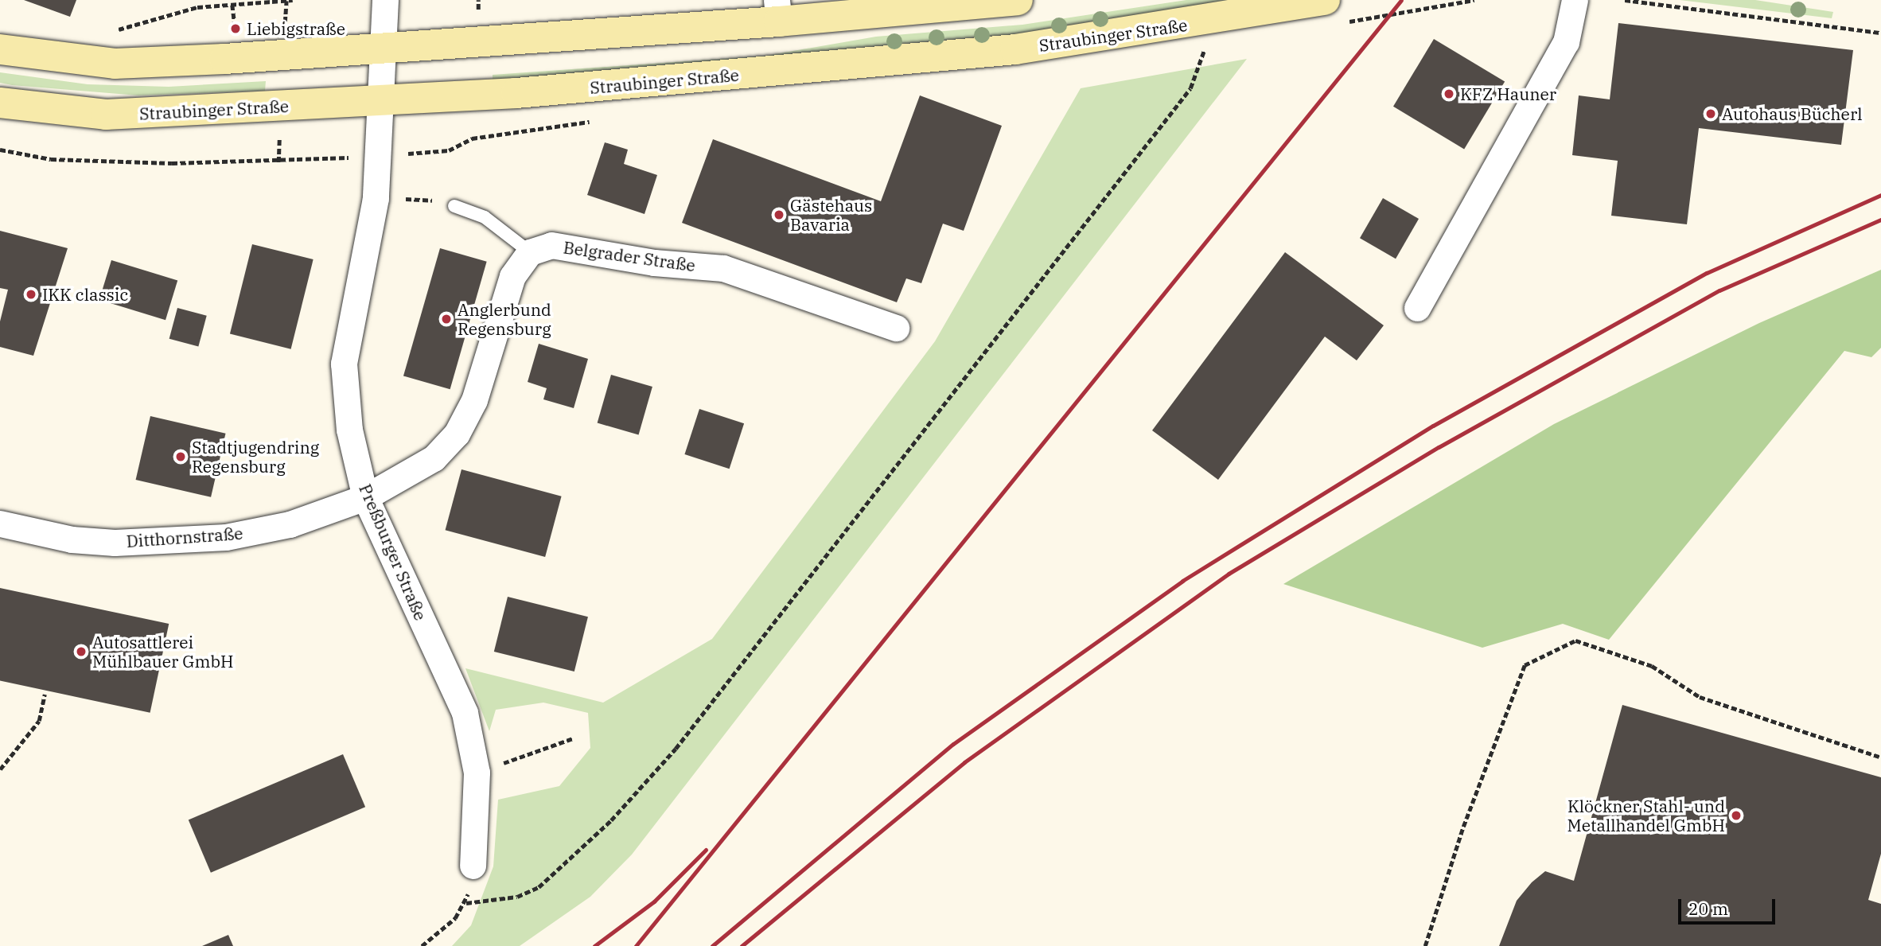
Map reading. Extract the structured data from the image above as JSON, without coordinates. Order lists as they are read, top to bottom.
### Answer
{
  "streets": {
    "main road": ["Straubinger Straße"],
    "street": ["Belgrader Straße", "Ditthornstraße", "Preßburger Straße"]
  },
  "crossings": [
    ["Straubinger Straße", "Preßburger Straße"],
    ["Ditthornstraße", "Preßburger Straße"]
  ],
  "places": [
    "Liebigstraße",
    "KFZ Hauner",
    "Autohaus Bücherl",
    "Gästehaus Bavaria",
    "IKK classic",
    "Anglerbund Regensburg",
    "Stadtjugendring Regensburg",
    "Autosattlerei Mühlbauer GmbH",
    "Klöckner Stahl- und Metallhandel GmbH"
  ],
  "scale_bar": "20 m"
}
